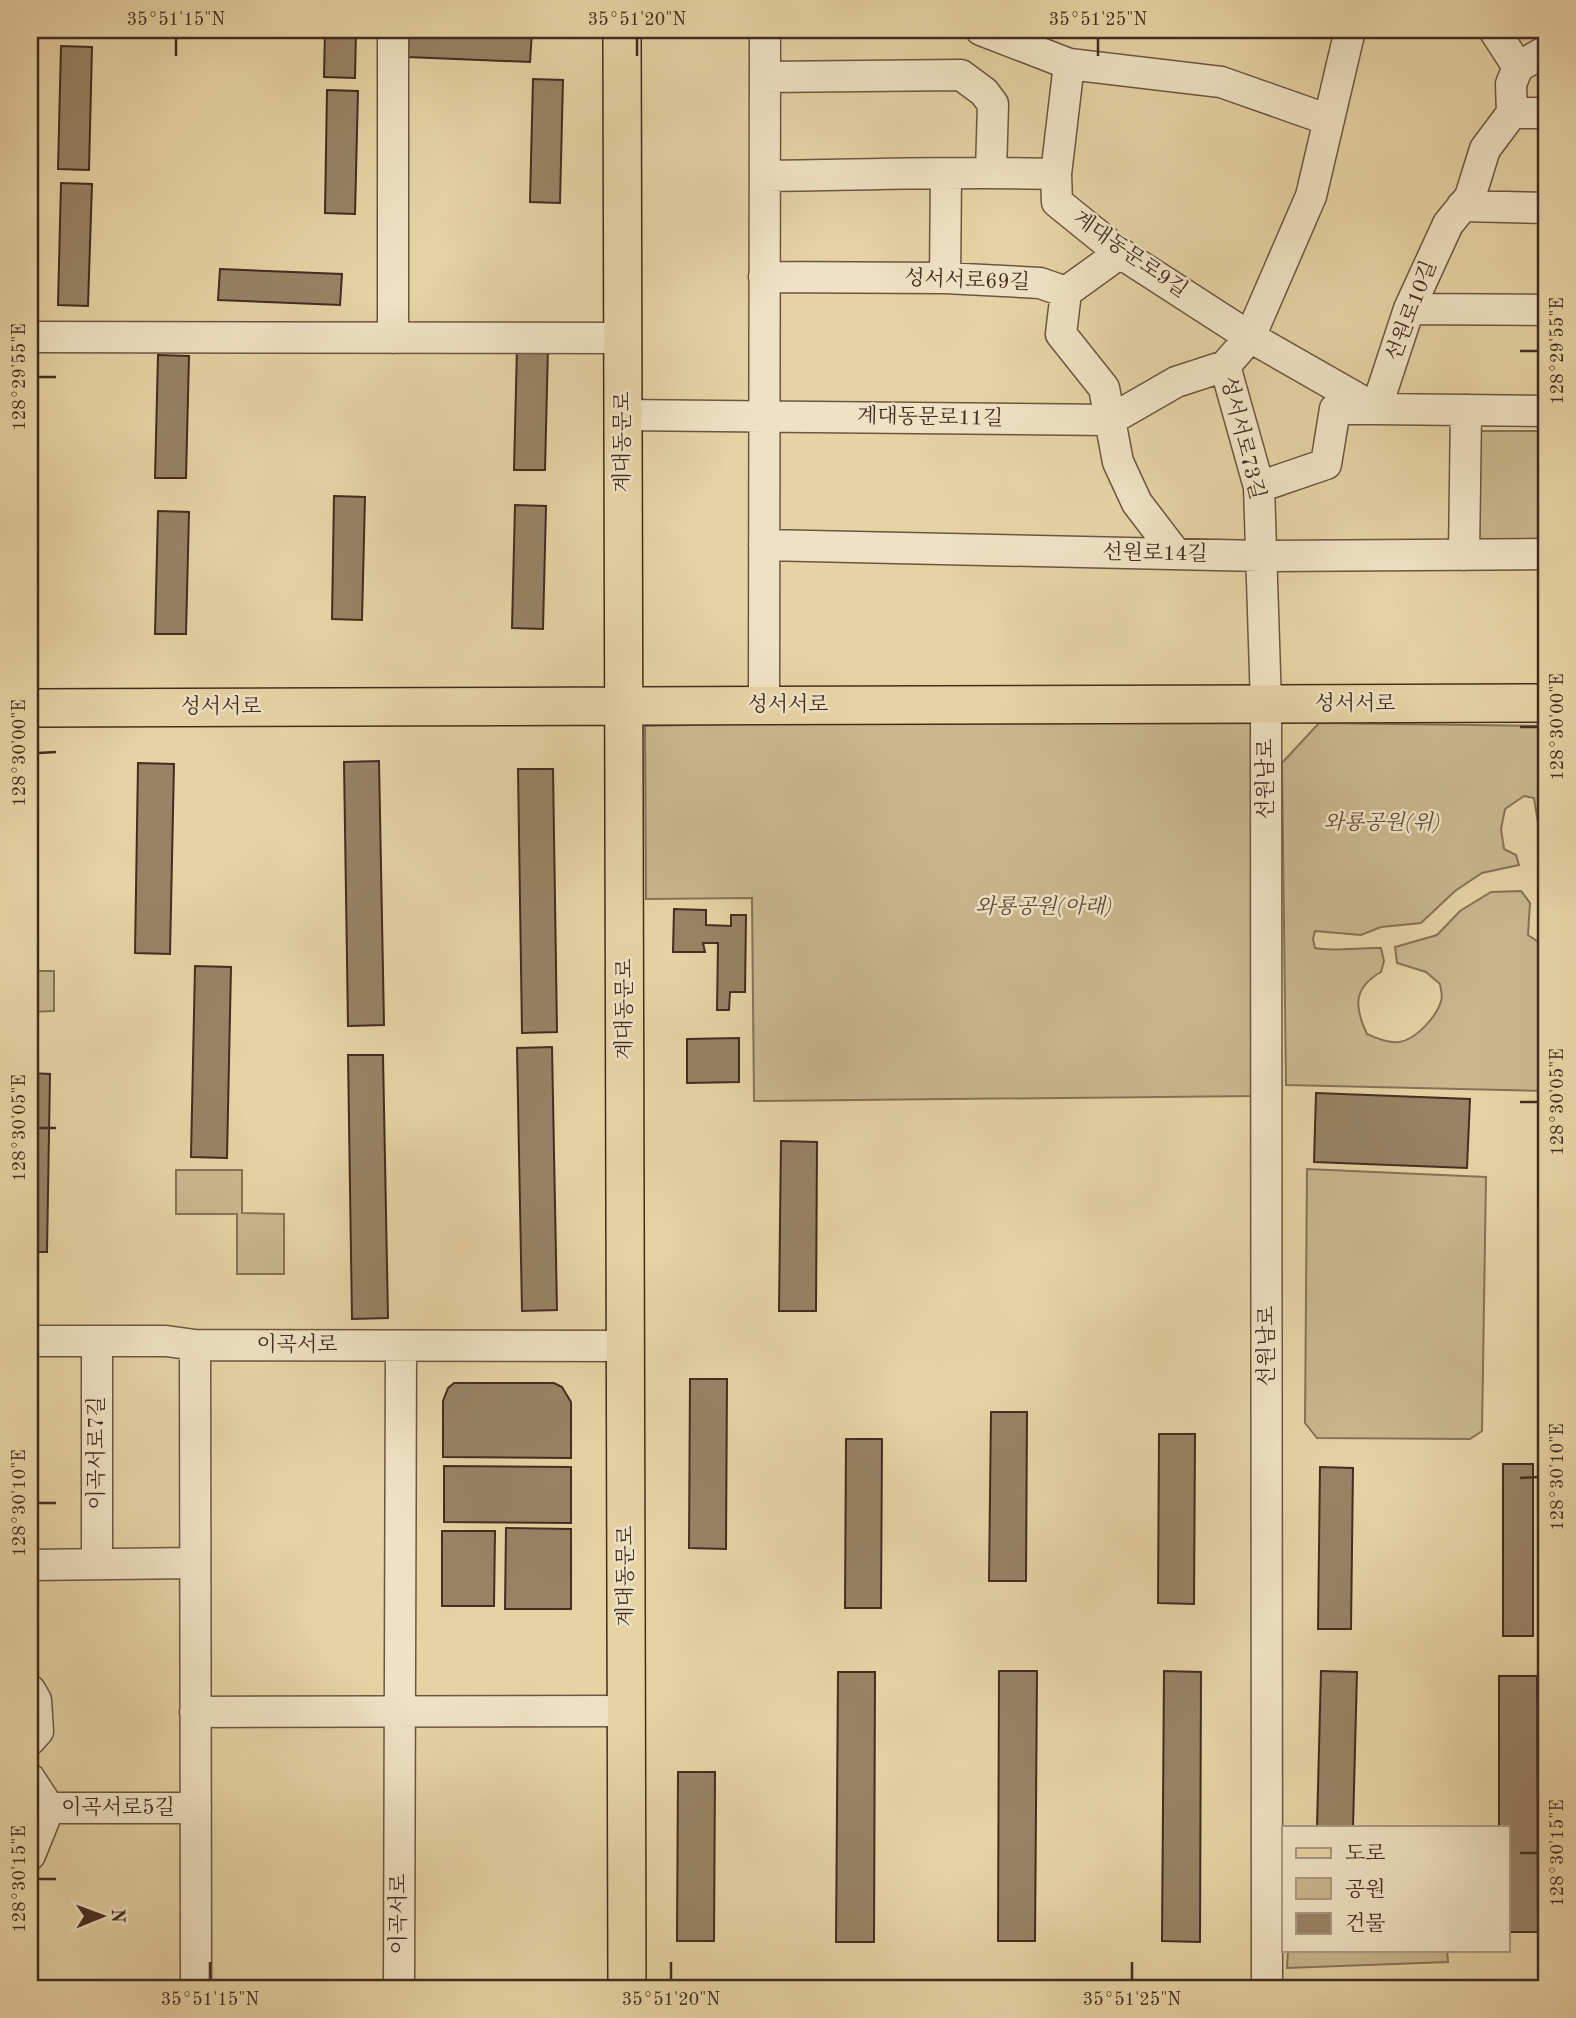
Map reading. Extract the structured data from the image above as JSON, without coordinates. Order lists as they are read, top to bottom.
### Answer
{
  "streets": {
    "main road": ["계대동문로", "성서서로"],
    "street": [
      "계대동문로9길",
      "성서서로69길",
      "선원로10길",
      "계대동문로11길",
      "성서서로73길",
      "선원로14길",
      "선원남로",
      "이곡서로",
      "이곡서로7길",
      "이곡서로5길"
    ]
  },
  "crossings": [
    ["계대동문로9길", "선원로10길"],
    ["계대동문로9길", "성서서로73길"],
    ["계대동문로11길", "계대동문로"],
    ["성서서로73길", "선원로14길"],
    ["성서서로73길", "성서서로"],
    ["성서서로73길", "선원남로"],
    ["계대동문로", "성서서로"],
    ["성서서로", "선원남로"],
    ["이곡서로", "이곡서로7길"]
  ],
  "parks": ["와룡공원(위)", "와룡공원(아래)"],
  "legend": ["도로", "공원", "건물"],
  "north": "right",
  "coordinates": [
    "35°51'15\"N",
    "35°51'20\"N",
    "35°51'25\"N",
    "128°29'55\"E",
    "128°30'00\"E",
    "128°30'05\"E",
    "128°30'10\"E",
    "128°30'15\"E"
  ]
}
